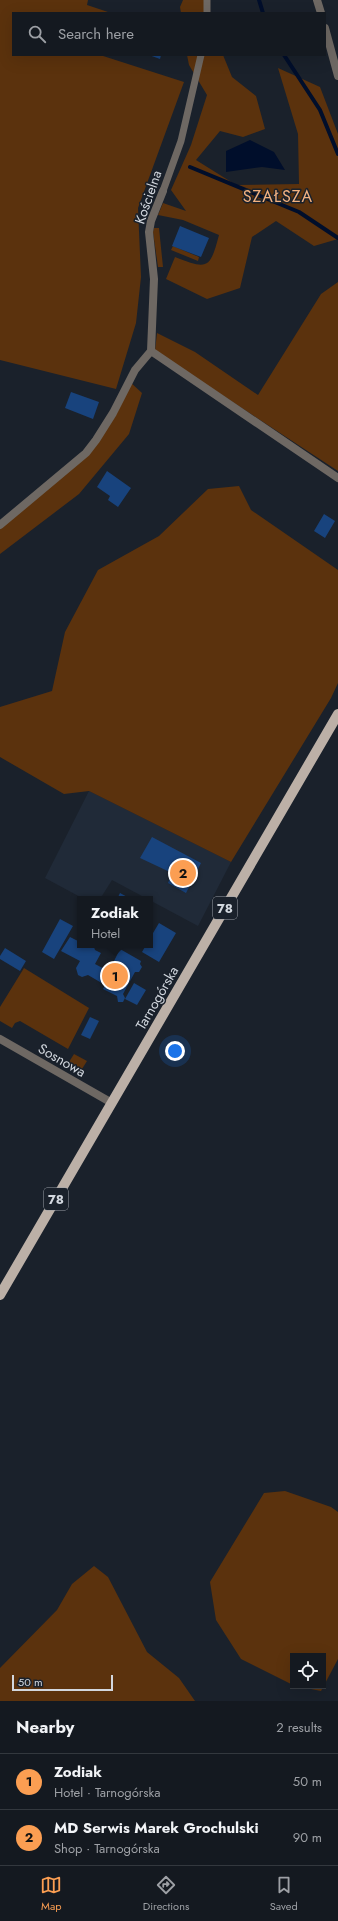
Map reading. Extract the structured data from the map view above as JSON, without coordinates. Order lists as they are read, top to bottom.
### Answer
{
  "streets": {
    "main road": ["78", "Tarnogórska"],
    "street": ["Kościelna", "Sosnowa"]
  },
  "crossings": [
    ["Tarnogórska", "Sosnowa"]
  ],
  "districts": ["SZAŁSZA"],
  "scale_bar": "50 m",
  "page": {
    "search": "Search here",
    "pins": ["2", "1"],
    "popup": ["Zodiak", "Hotel"],
    "scale": "50 m",
    "heading": ["Nearby", "2 results"],
    "list": [
      {
        "mark": "1",
        "name": "Zodiak",
        "note": "Hotel · Tarnogórska",
        "value": "50 m"
      },
      {
        "mark": "2",
        "name": "MD Serwis Marek Grochulski",
        "note": "Shop · Tarnogórska",
        "value": "90 m"
      }
    ],
    "nav": ["Map", "Directions", "Saved"]
  }
}
